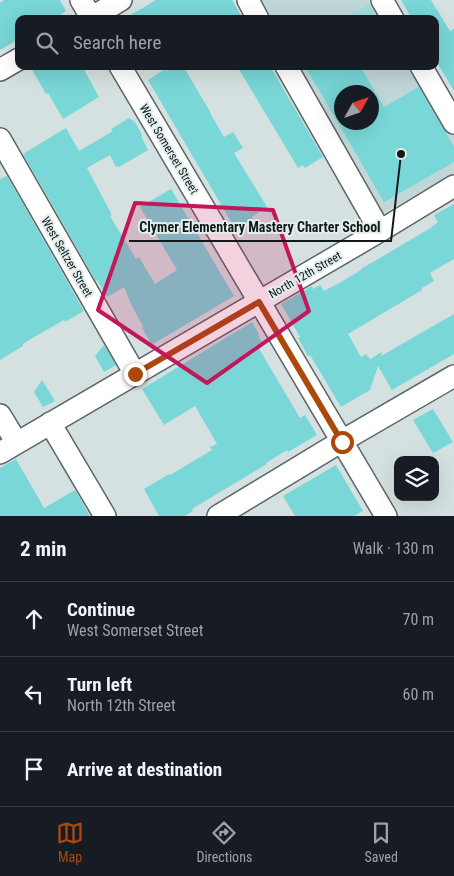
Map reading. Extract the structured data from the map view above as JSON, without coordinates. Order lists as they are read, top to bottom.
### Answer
{
  "streets": {
    "street": ["West Somerset Street", "West Seltzer Street", "North 12th Street"]
  },
  "crossings": [
    ["West Somerset Street", "North 12th Street"],
    ["West Seltzer Street", "North 12th Street"]
  ],
  "places": ["Clymer Elementary Mastery Charter School"],
  "north": "top right",
  "page": {
    "search": "Search here",
    "heading": ["2 min", "Walk · 130 m"],
    "list": [
      ["Continue", "West Somerset Street", "70 m"],
      ["Turn left", "North 12th Street", "60 m"],
      "Arrive at destination"
    ],
    "nav": ["Map", "Directions", "Saved"]
  }
}
